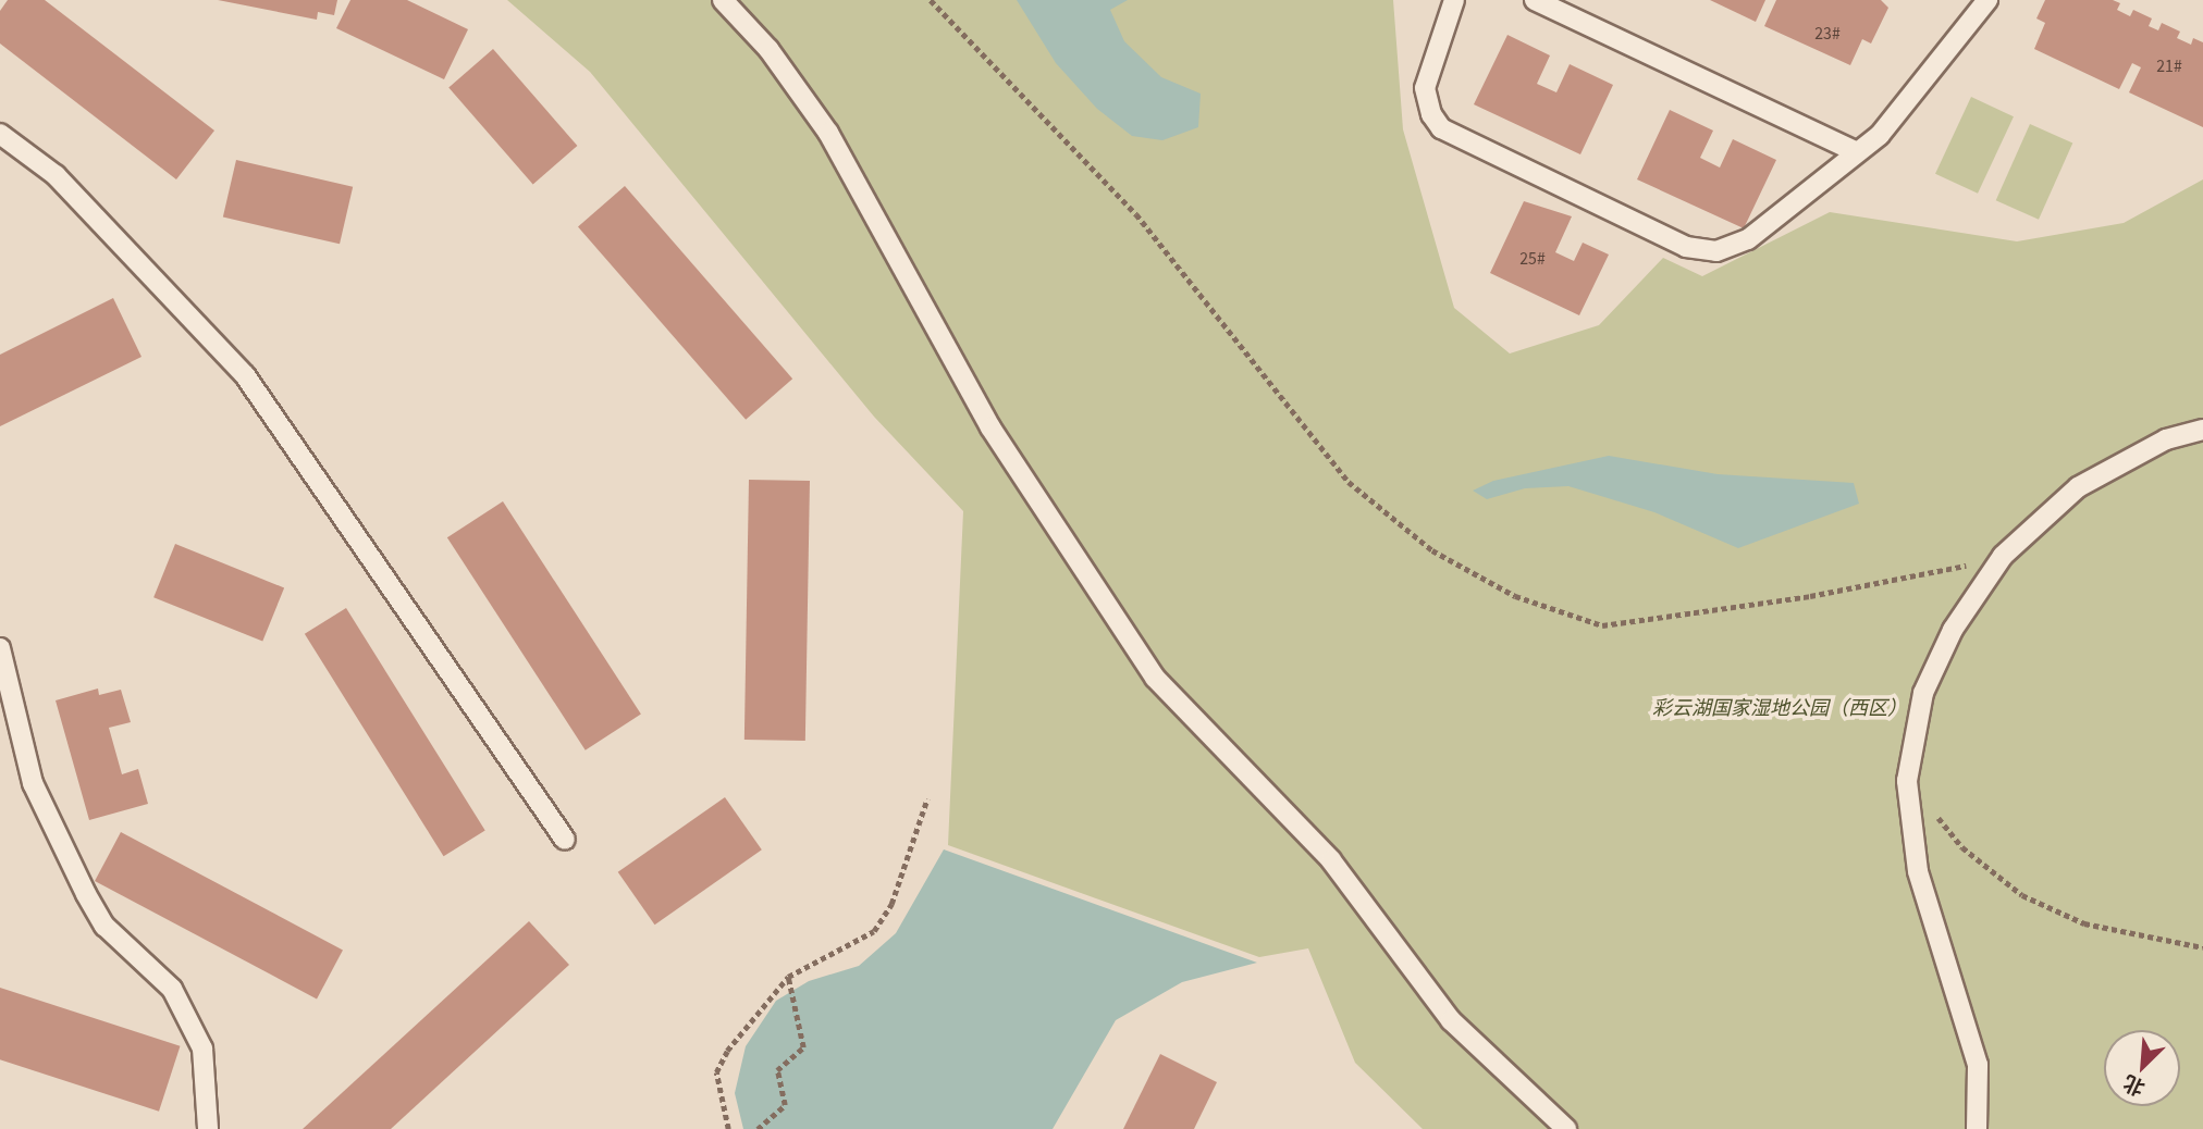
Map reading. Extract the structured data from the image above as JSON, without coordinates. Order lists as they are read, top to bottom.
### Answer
{
  "parks": ["彩云湖国家湿地公园（西区）"],
  "house_numbers": ["23#", "21#", "25#"],
  "north": "bottom left"
}
